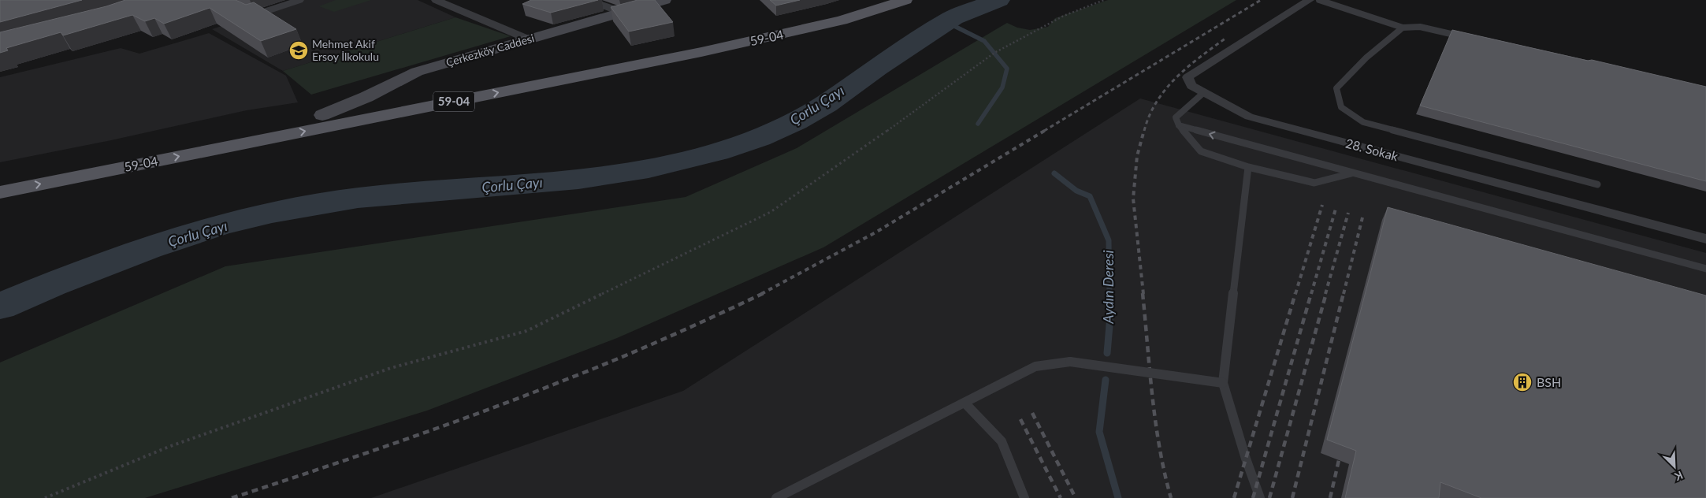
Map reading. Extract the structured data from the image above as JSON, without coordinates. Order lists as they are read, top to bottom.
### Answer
{
  "streets": {
    "main road": ["59-04", "Çerkezköy Caddesi"],
    "street": ["28. Sokak"]
  },
  "crossings": [
    ["59-04", "Çerkezköy Caddesi"]
  ],
  "water": ["Çorlu Çayı", "Aydın Deresi"],
  "places": {
    "school or university": ["Mehmet Akif Ersoy İlkokulu"],
    "building": ["BSH"]
  },
  "north": "bottom right"
}
